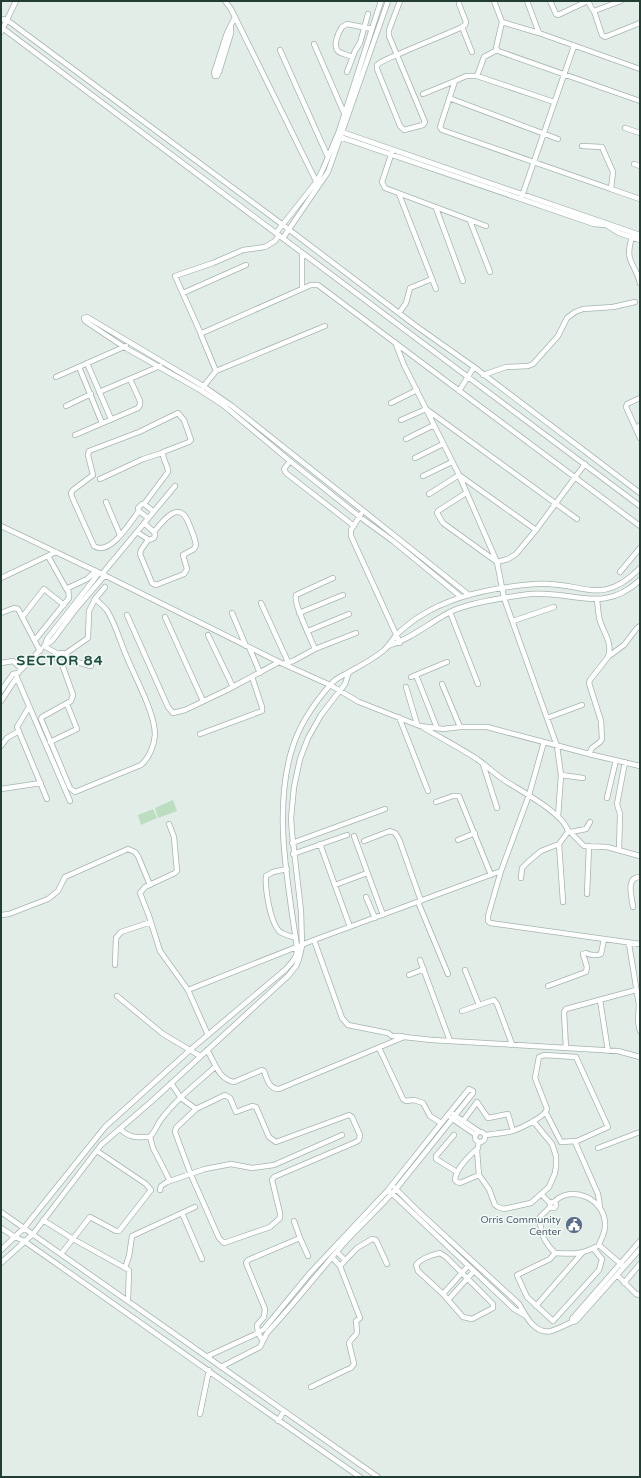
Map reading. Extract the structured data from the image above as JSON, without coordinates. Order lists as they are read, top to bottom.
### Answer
{
  "districts": ["SECTOR 84"],
  "places": {
    "public building": ["Orris Community Center"]
  }
}
